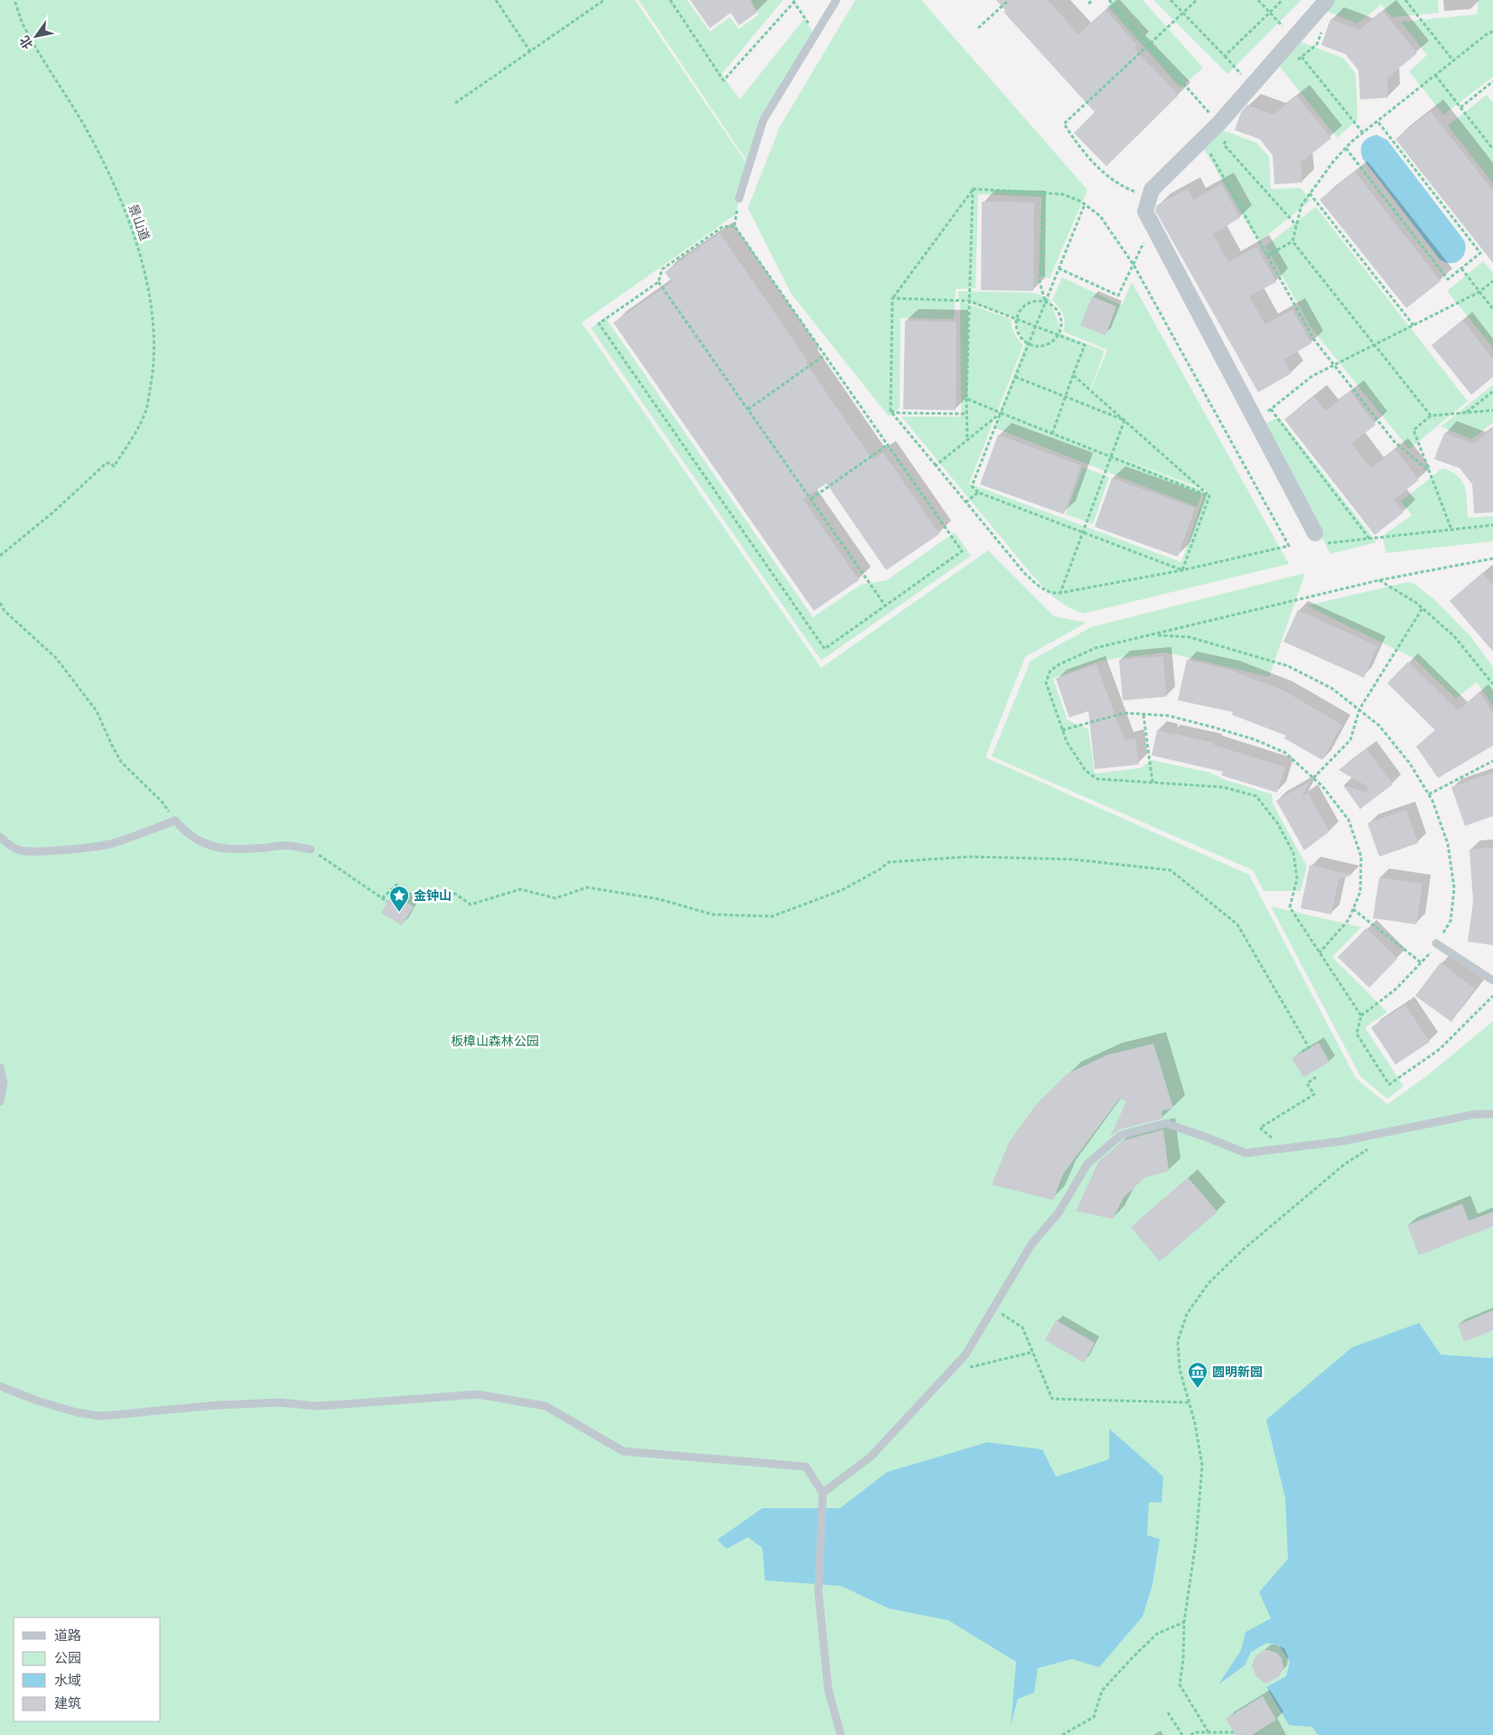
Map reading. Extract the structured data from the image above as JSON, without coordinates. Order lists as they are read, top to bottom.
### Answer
{
  "streets": {
    "path": ["景山道"]
  },
  "parks": ["板樟山森林公园"],
  "places": {
    "place": ["金钟山"],
    "museum": ["圆明新园"]
  },
  "legend": [
    "道路",
    "公园",
    "水域",
    "建筑"
  ],
  "north": "bottom left"
}
